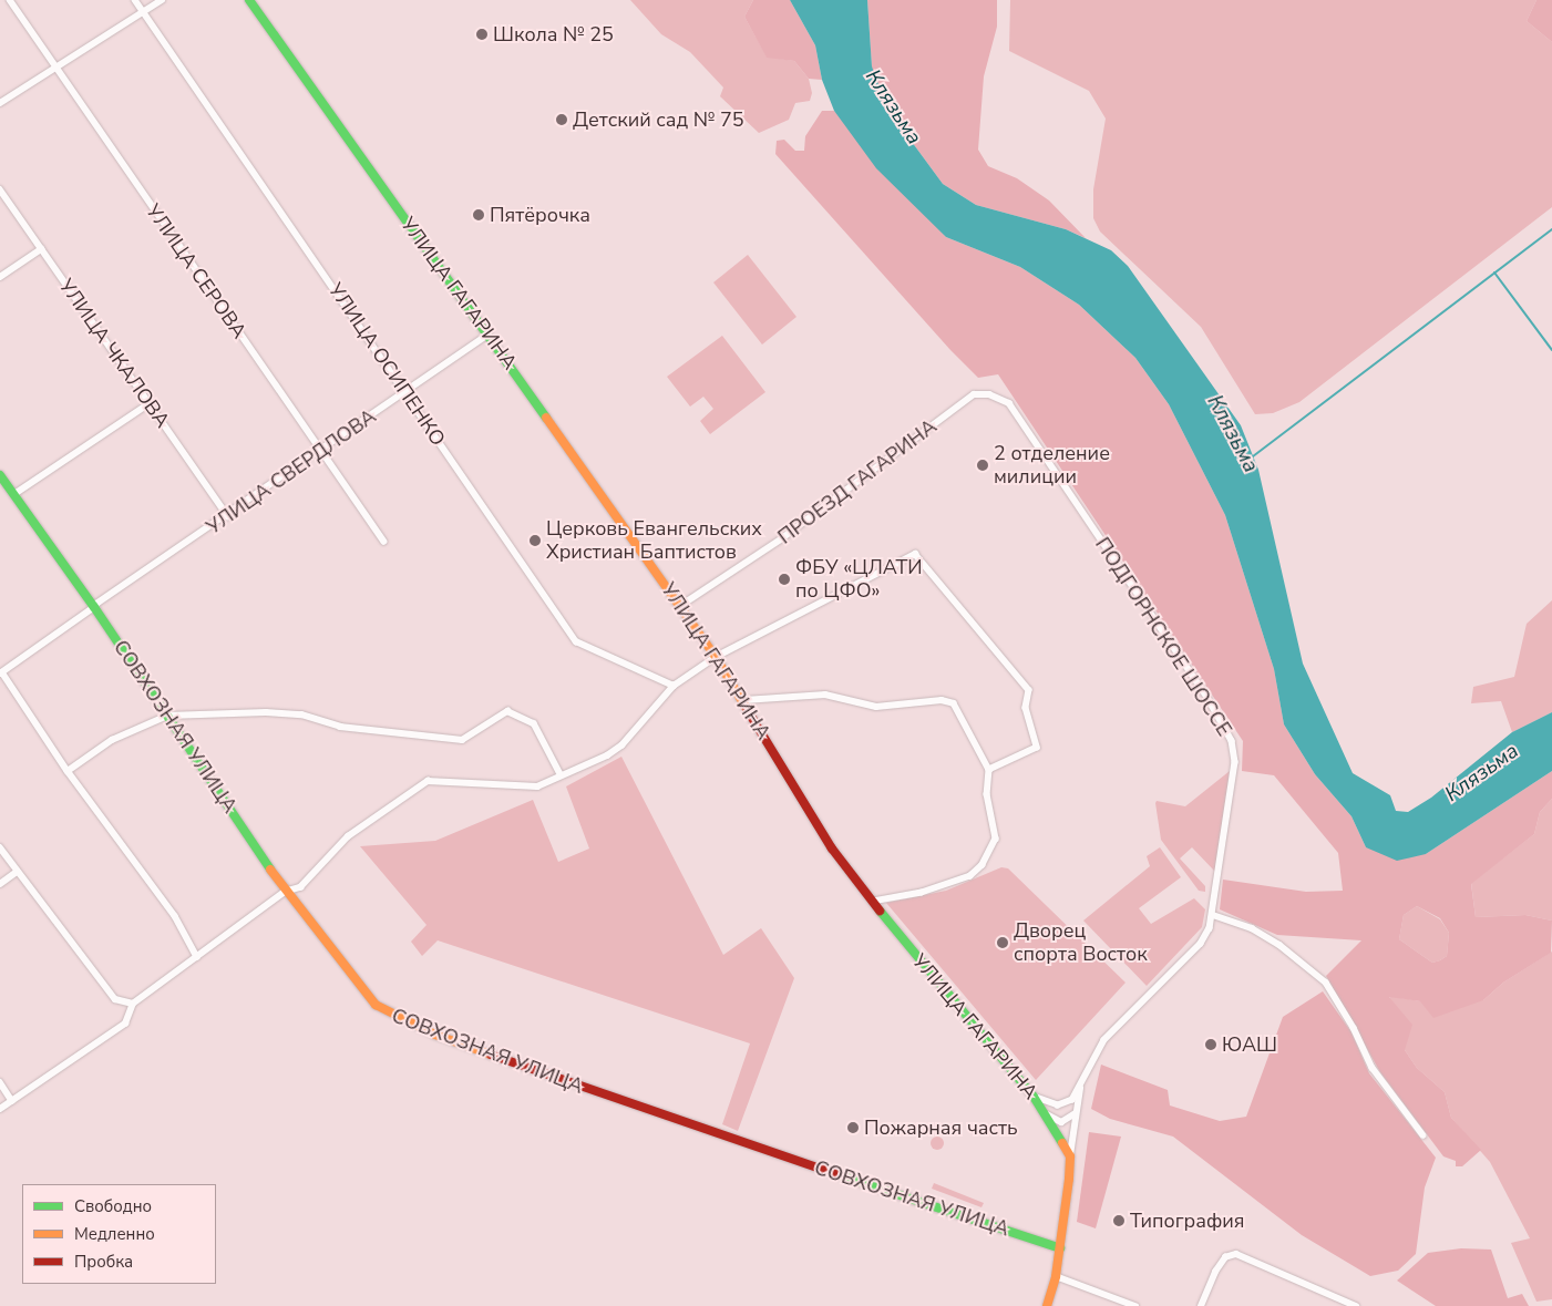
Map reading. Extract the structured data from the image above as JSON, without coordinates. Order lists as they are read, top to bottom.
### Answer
{
  "streets": {
    "main road": ["УЛИЦА ГАГАРИНА", "СОВХОЗНАЯ УЛИЦА"],
    "street": [
      "УЛИЦА СЕРОВА",
      "УЛИЦА ЧКАЛОВА",
      "УЛИЦА ОСИПЕНКО",
      "УЛИЦА СВЕРДЛОВА",
      "ПРОЕЗД ГАГАРИНА",
      "ПОДГОРНСКОЕ ШОССЕ"
    ]
  },
  "crossings": [
    ["УЛИЦА СЕРОВА", "УЛИЦА СВЕРДЛОВА"],
    ["УЛИЦА ГАГАРИНА", "УЛИЦА СВЕРДЛОВА"],
    ["УЛИЦА ГАГАРИНА", "ПРОЕЗД ГАГАРИНА"],
    ["УЛИЦА ГАГАРИНА", "ПОДГОРНСКОЕ ШОССЕ"],
    ["УЛИЦА ЧКАЛОВА", "УЛИЦА СВЕРДЛОВА"],
    ["УЛИЦА ОСИПЕНКО", "УЛИЦА СВЕРДЛОВА"],
    ["УЛИЦА СВЕРДЛОВА", "СОВХОЗНАЯ УЛИЦА"],
    ["ПРОЕЗД ГАГАРИНА", "ПОДГОРНСКОЕ ШОССЕ"]
  ],
  "water": ["Клязьма"],
  "places": [
    "Школа № 25",
    "Детский сад № 75",
    "Пятёрочка",
    "2 отделение милиции",
    "Церковь Евангельских Христиан Баптистов",
    "ФБУ «ЦЛАТИ по ЦФО»",
    "Дворец спорта Восток",
    "ЮАШ",
    "Пожарная часть",
    "Типография"
  ],
  "legend": ["Свободно", "Медленно", "Пробка"]
}
